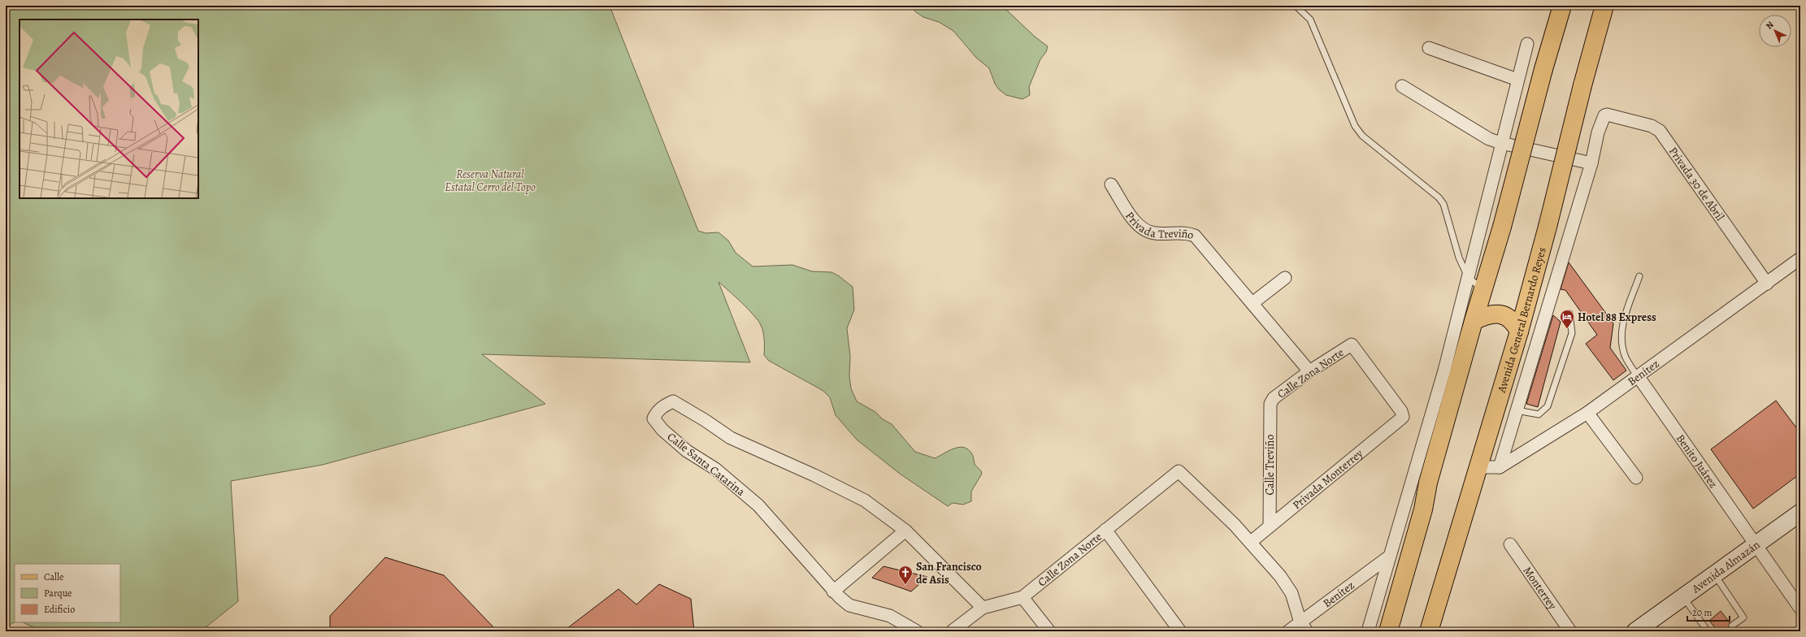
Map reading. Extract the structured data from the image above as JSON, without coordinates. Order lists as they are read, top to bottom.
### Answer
{
  "streets": {
    "main road": ["Avenida General Bernardo Reyes", "Avenida Almazán"],
    "street": [
      "Privada 30 de Abril",
      "Privada Treviño",
      "Calle Zona Norte",
      "Benítez",
      "Benito Juárez",
      "Calle Santa Catarina",
      "Calle Treviño",
      "Privada Monterrey",
      "Monterrey"
    ]
  },
  "crossings": [
    ["Privada 30 de Abril", "Benítez"],
    ["Calle Zona Norte", "Calle Treviño"],
    ["Calle Zona Norte", "Privada Monterrey"],
    ["Benítez", "Benito Juárez"],
    ["Benito Juárez", "Avenida Almazán"],
    ["Calle Treviño", "Privada Monterrey"]
  ],
  "parks": ["Reserva Natural Estatal Cerro del Topo"],
  "places": {
    "hotel": ["Hotel 88 Express"],
    "church": ["San Francisco de Asis"]
  },
  "legend": ["Calle", "Parque", "Edificio"],
  "scale_bar": "20 m",
  "north": "top left"
}
